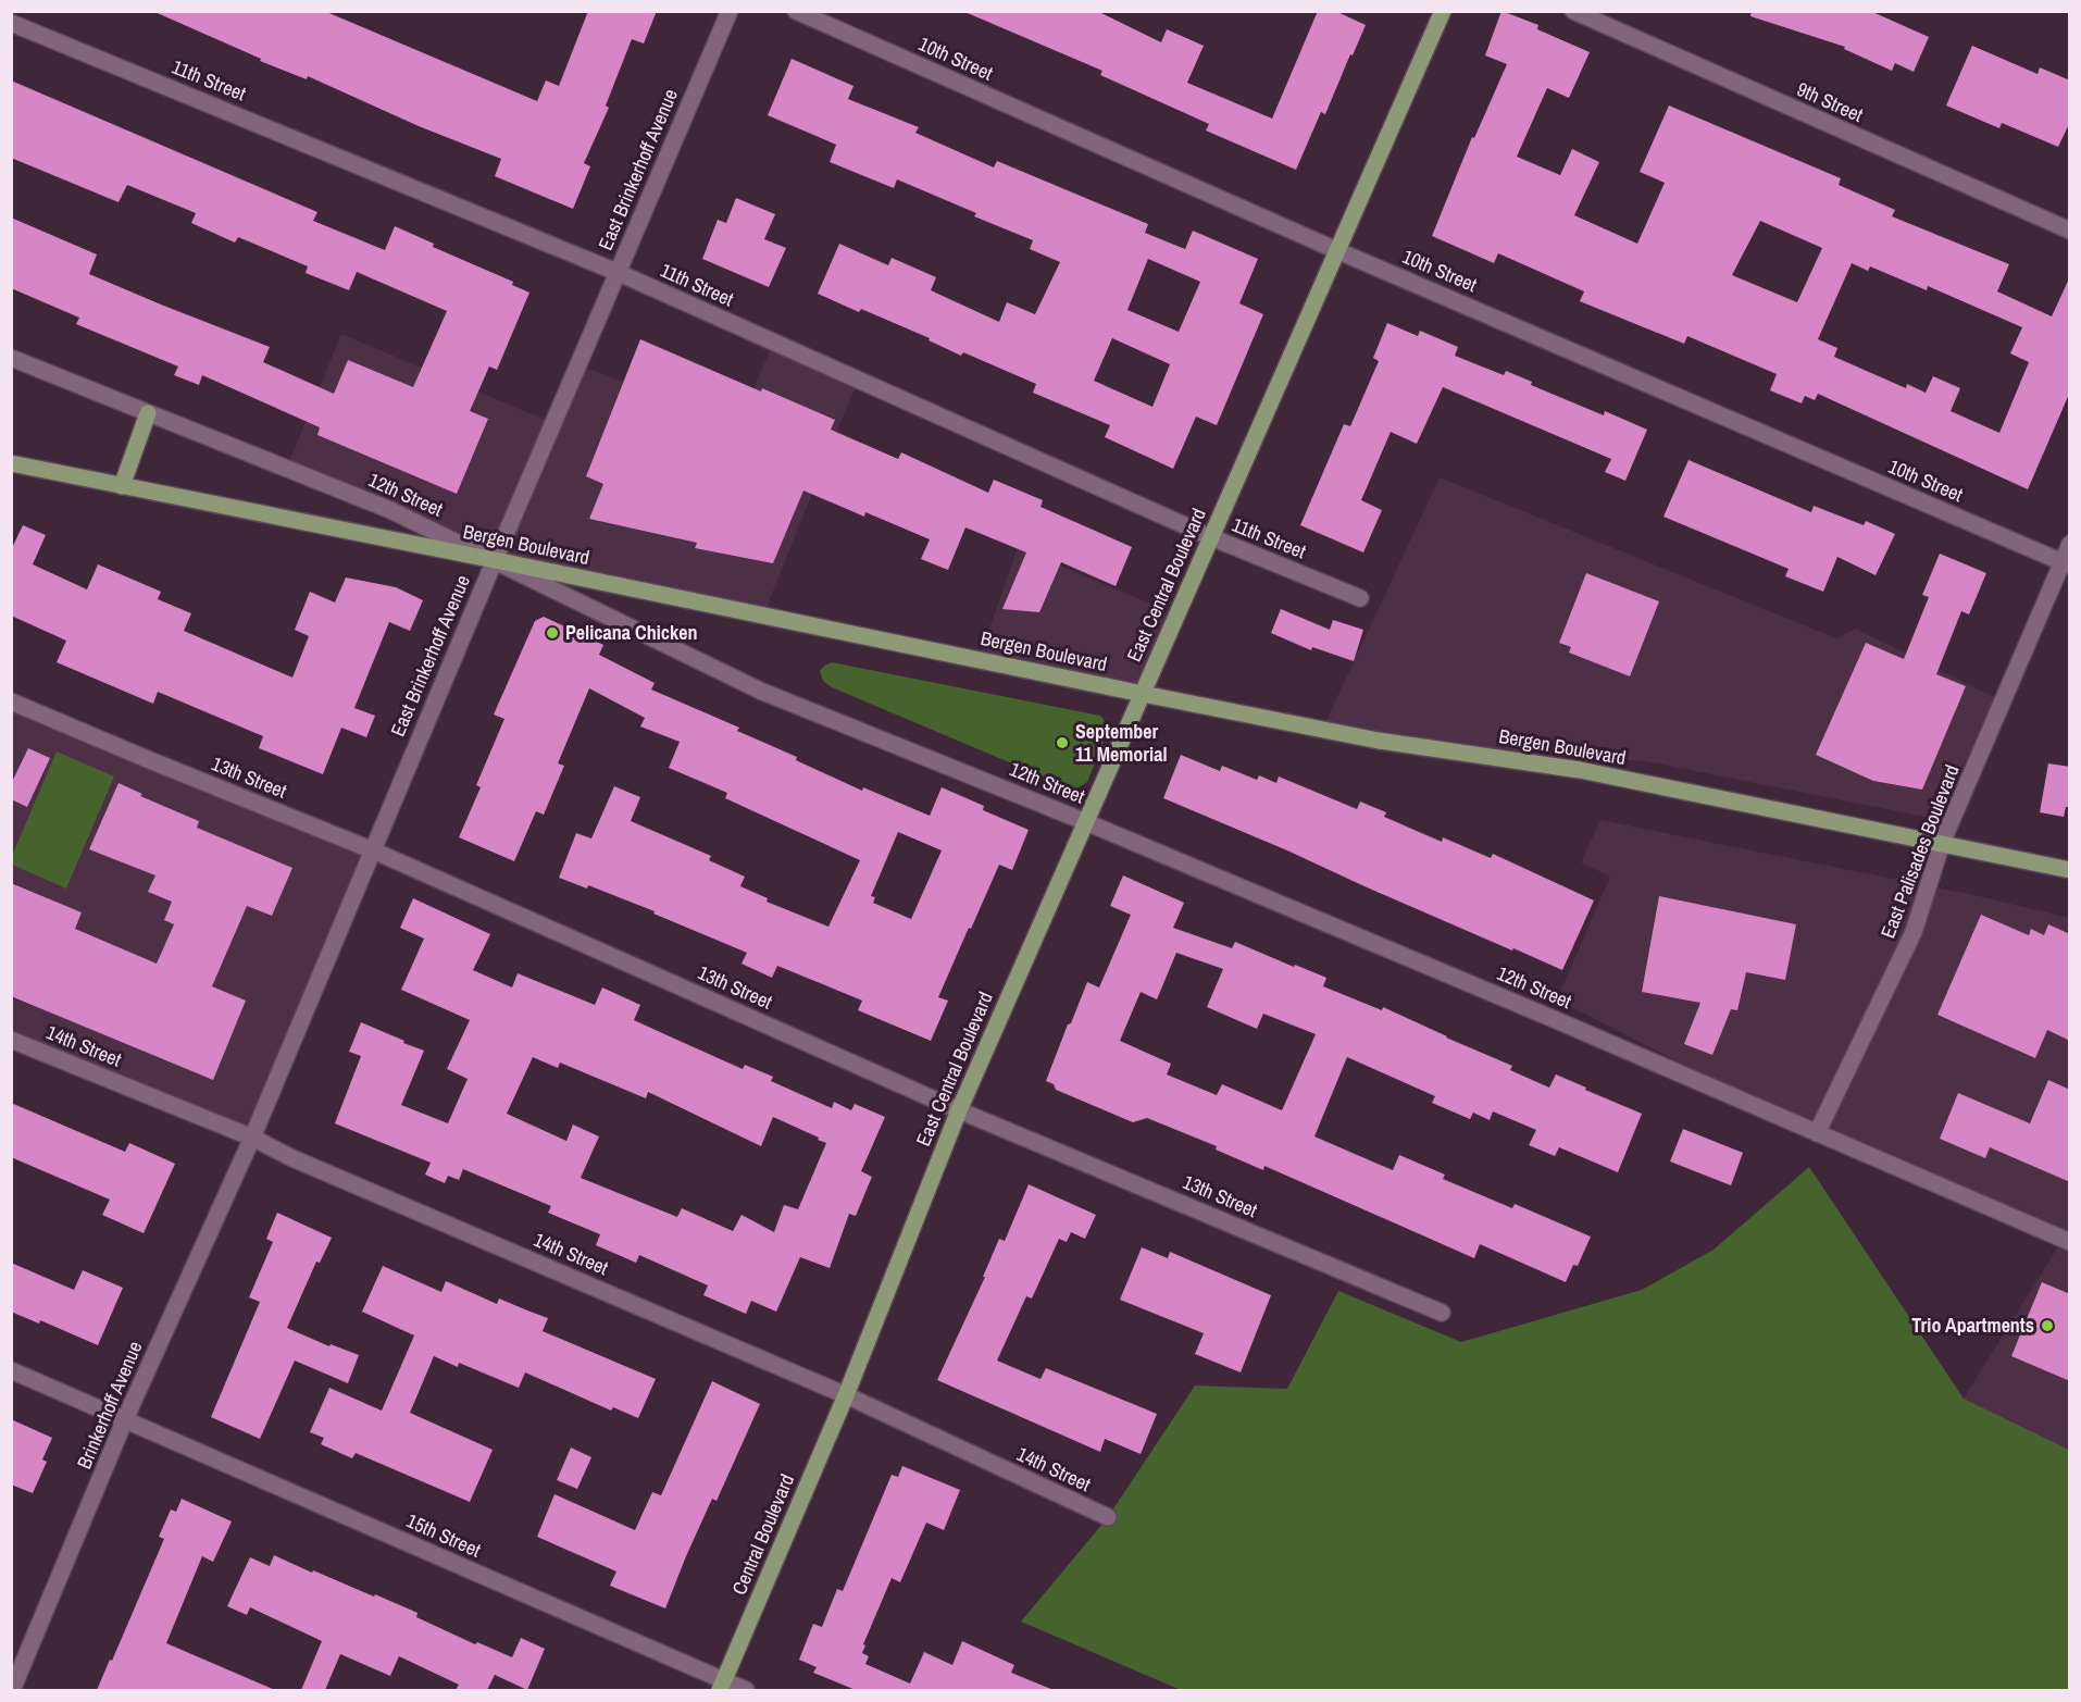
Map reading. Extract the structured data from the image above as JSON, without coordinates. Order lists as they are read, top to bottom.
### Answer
{
  "streets": {
    "main road": ["Bergen Boulevard", "East Central Boulevard", "Central Boulevard"],
    "street": [
      "10th Street",
      "11th Street",
      "9th Street",
      "East Brinkerhoff Avenue",
      "12th Street",
      "13th Street",
      "East Palisades Boulevard",
      "14th Street",
      "Brinkerhoff Avenue",
      "15th Street"
    ]
  },
  "crossings": [
    ["10th Street", "East Central Boulevard"],
    ["10th Street", "East Palisades Boulevard"],
    ["11th Street", "East Brinkerhoff Avenue"],
    ["11th Street", "East Central Boulevard"],
    ["East Brinkerhoff Avenue", "12th Street"],
    ["East Brinkerhoff Avenue", "Bergen Boulevard"],
    ["East Brinkerhoff Avenue", "13th Street"],
    ["East Brinkerhoff Avenue", "14th Street"],
    ["East Brinkerhoff Avenue", "Brinkerhoff Avenue"],
    ["12th Street", "Bergen Boulevard"],
    ["12th Street", "East Central Boulevard"],
    ["12th Street", "East Palisades Boulevard"],
    ["Bergen Boulevard", "East Central Boulevard"],
    ["Bergen Boulevard", "East Palisades Boulevard"],
    ["East Central Boulevard", "13th Street"],
    ["East Central Boulevard", "14th Street"],
    ["East Central Boulevard", "Central Boulevard"],
    ["14th Street", "Brinkerhoff Avenue"],
    ["14th Street", "Central Boulevard"],
    ["Brinkerhoff Avenue", "15th Street"],
    ["Central Boulevard", "15th Street"]
  ],
  "places": ["Pelicana Chicken", "September 11 Memorial", "Trio Apartments"]
}
